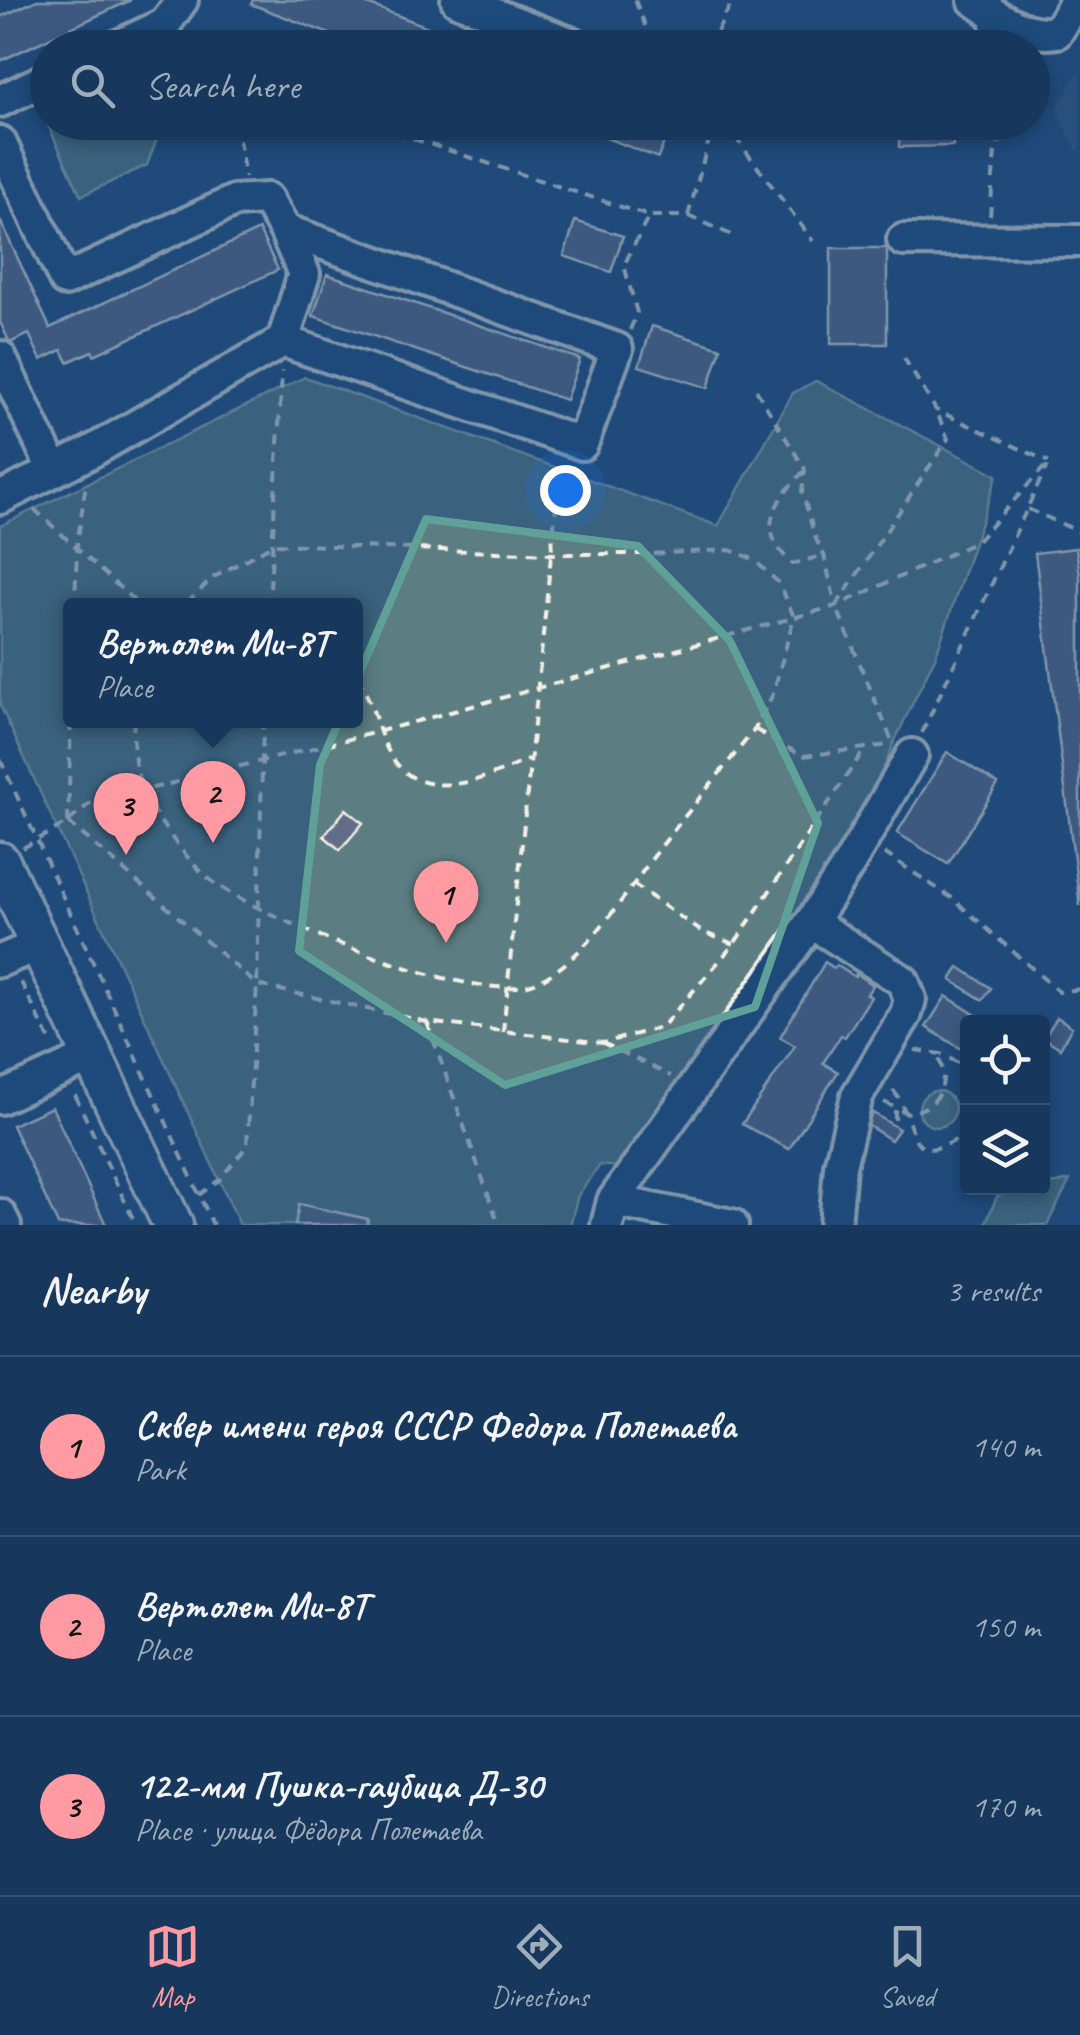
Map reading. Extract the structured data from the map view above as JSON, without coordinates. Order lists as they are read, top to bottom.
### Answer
{
  "page": {
    "search": "Search here",
    "popup": ["Вертолет Ми-8Т", "Place"],
    "pins": ["2", "3", "1"],
    "heading": ["Nearby", "3 results"],
    "list": [
      {
        "mark": "1",
        "name": "Сквер имени героя СССР Федора Полетаева",
        "note": "Park",
        "value": "140 m"
      },
      {
        "mark": "2",
        "name": "Вертолет Ми-8Т",
        "note": "Place",
        "value": "150 m"
      },
      {
        "mark": "3",
        "name": "122-мм Пушка-гаубица Д-30",
        "note": "Place · улица Фёдора Полетаева",
        "value": "170 m"
      }
    ],
    "nav": ["Map", "Directions", "Saved"]
  }
}
